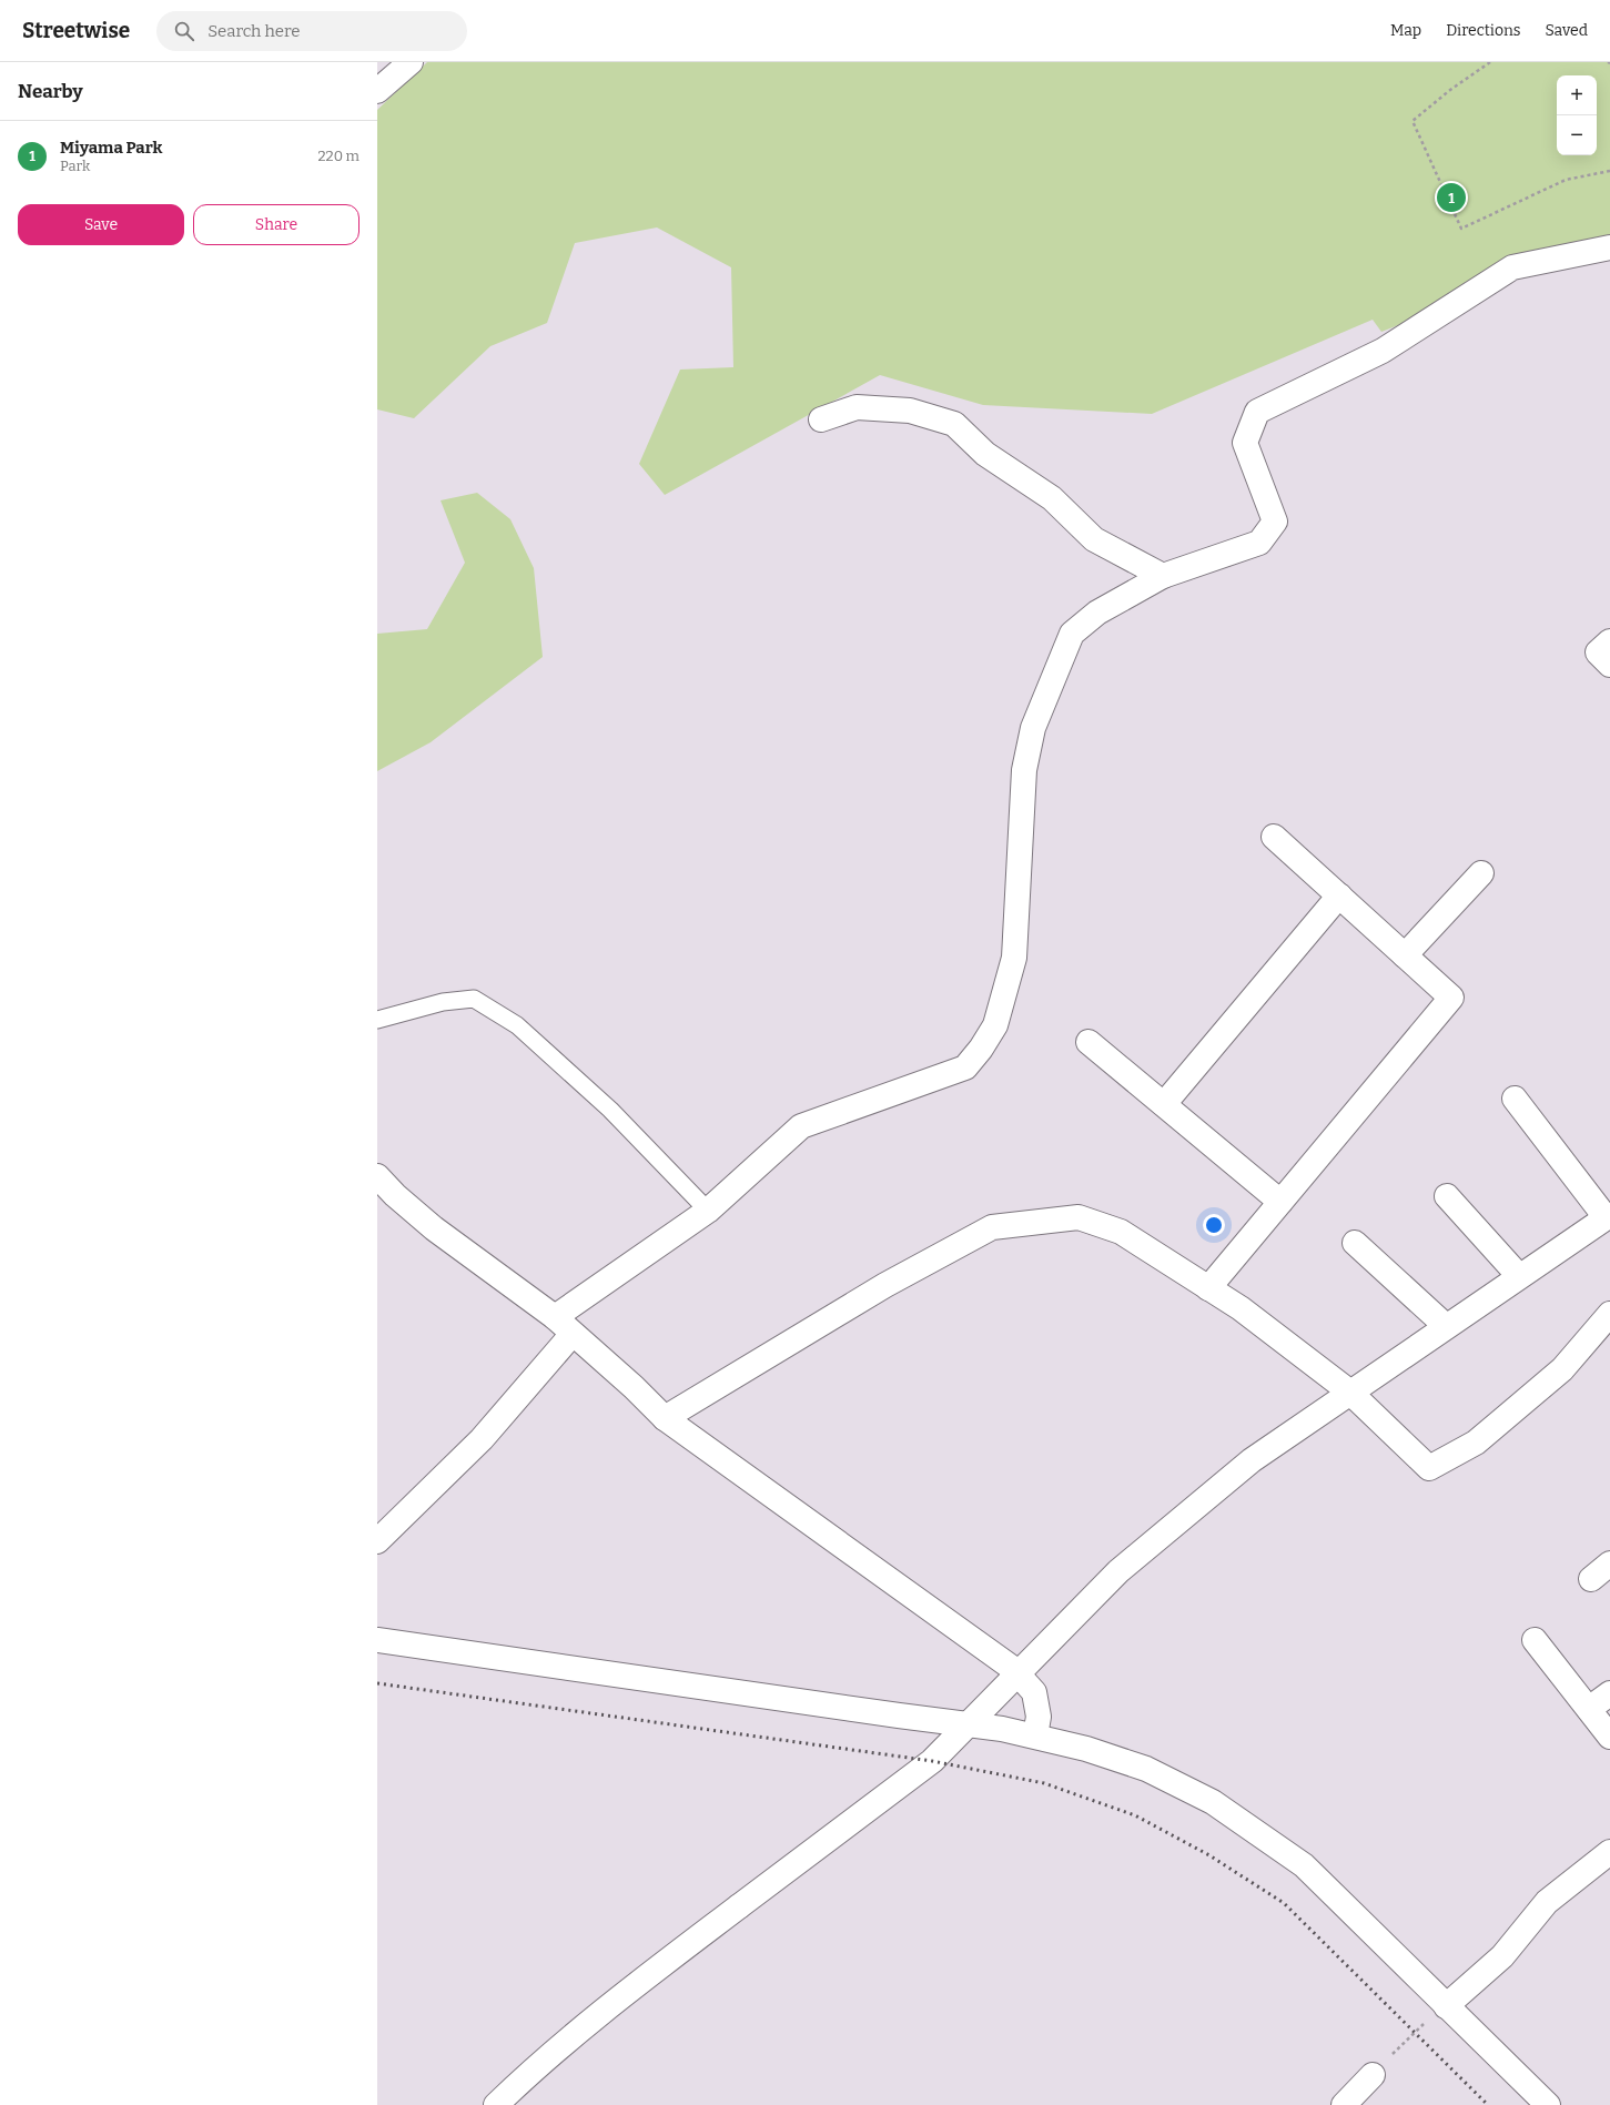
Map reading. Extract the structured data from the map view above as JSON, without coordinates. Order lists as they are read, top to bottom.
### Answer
{
  "page": {
    "header": "Streetwise",
    "search": "Search here",
    "nav": ["Map", "Directions", "Saved"],
    "heading": "Nearby",
    "map_buttons": ["+", "−"],
    "list": [
      {
        "mark": "1",
        "name": "Miyama Park",
        "note": "Park",
        "value": "220 m"
      }
    ],
    "pins": "1",
    "buttons": ["Save", "Share"]
  }
}
